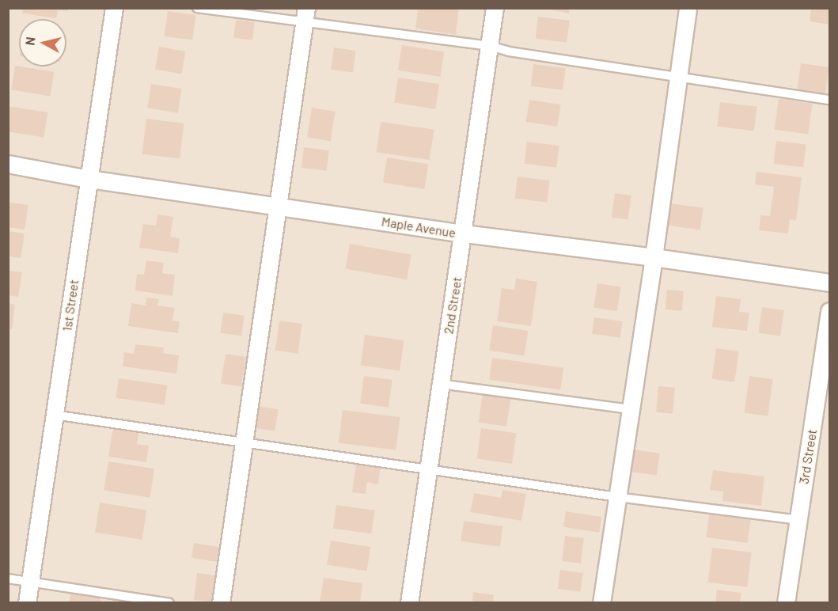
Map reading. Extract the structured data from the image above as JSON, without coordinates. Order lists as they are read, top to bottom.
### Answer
{
  "streets": {
    "street": [
      "Maple Avenue",
      "1st Street",
      "2nd Street",
      "3rd Street"
    ]
  },
  "crossings": [
    ["Maple Avenue", "1st Street"],
    ["Maple Avenue", "2nd Street"]
  ],
  "north": "left"
}
